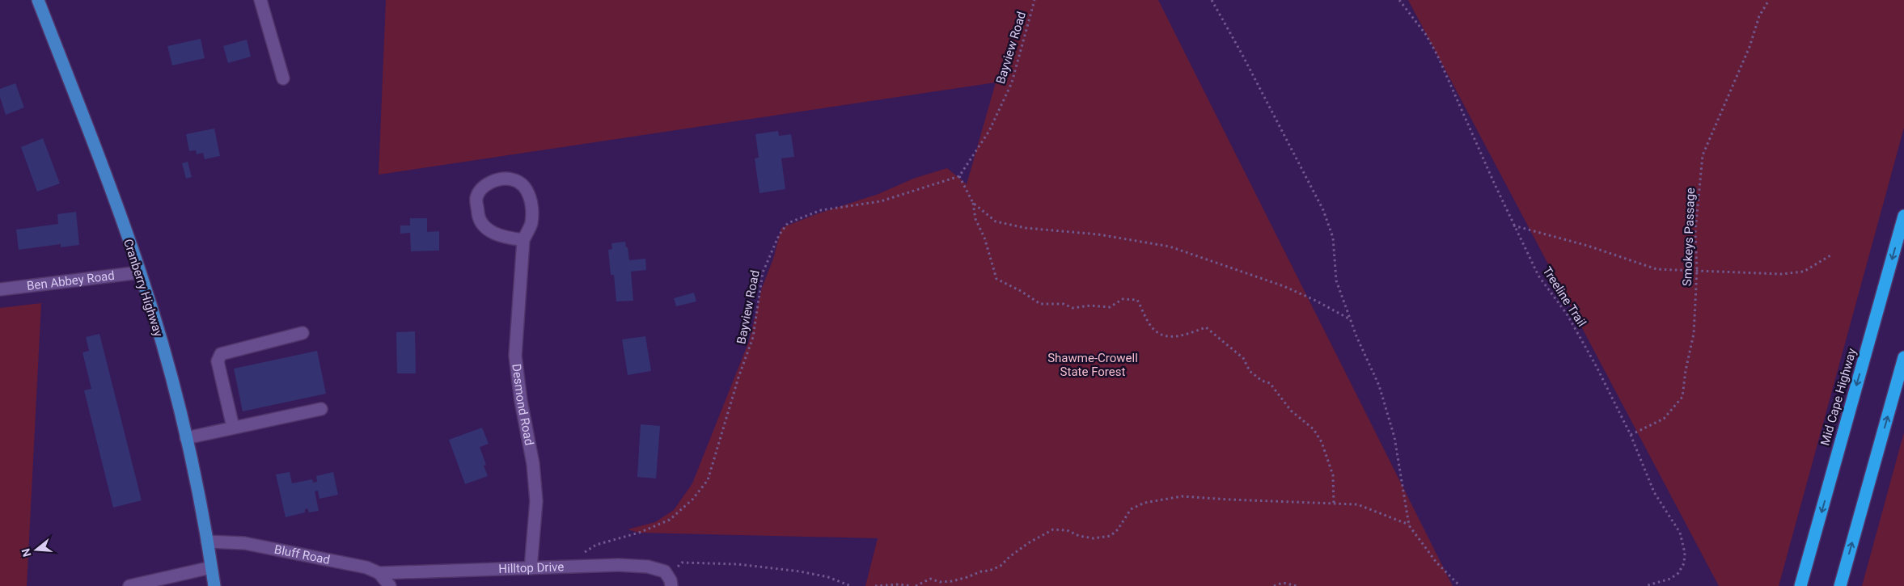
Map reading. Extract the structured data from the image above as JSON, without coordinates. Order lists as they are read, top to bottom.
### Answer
{
  "streets": {
    "highway": ["Mid Cape Highway"],
    "main road": ["Cranberry Highway"],
    "street": [
      "Ben Abbey Road",
      "Desmond Road",
      "Bluff Road",
      "Hilltop Drive"
    ],
    "path": ["Bayview Road", "Smokeys Passage", "Treeline Trail"]
  },
  "crossings": [
    ["Bayview Road", "Hilltop Drive"],
    ["Smokeys Passage", "Treeline Trail"],
    ["Ben Abbey Road", "Cranberry Highway"],
    ["Cranberry Highway", "Bluff Road"],
    ["Desmond Road", "Hilltop Drive"],
    ["Bluff Road", "Hilltop Drive"]
  ],
  "parks": ["Shawme-Crowell State Forest"],
  "north": "left"
}
